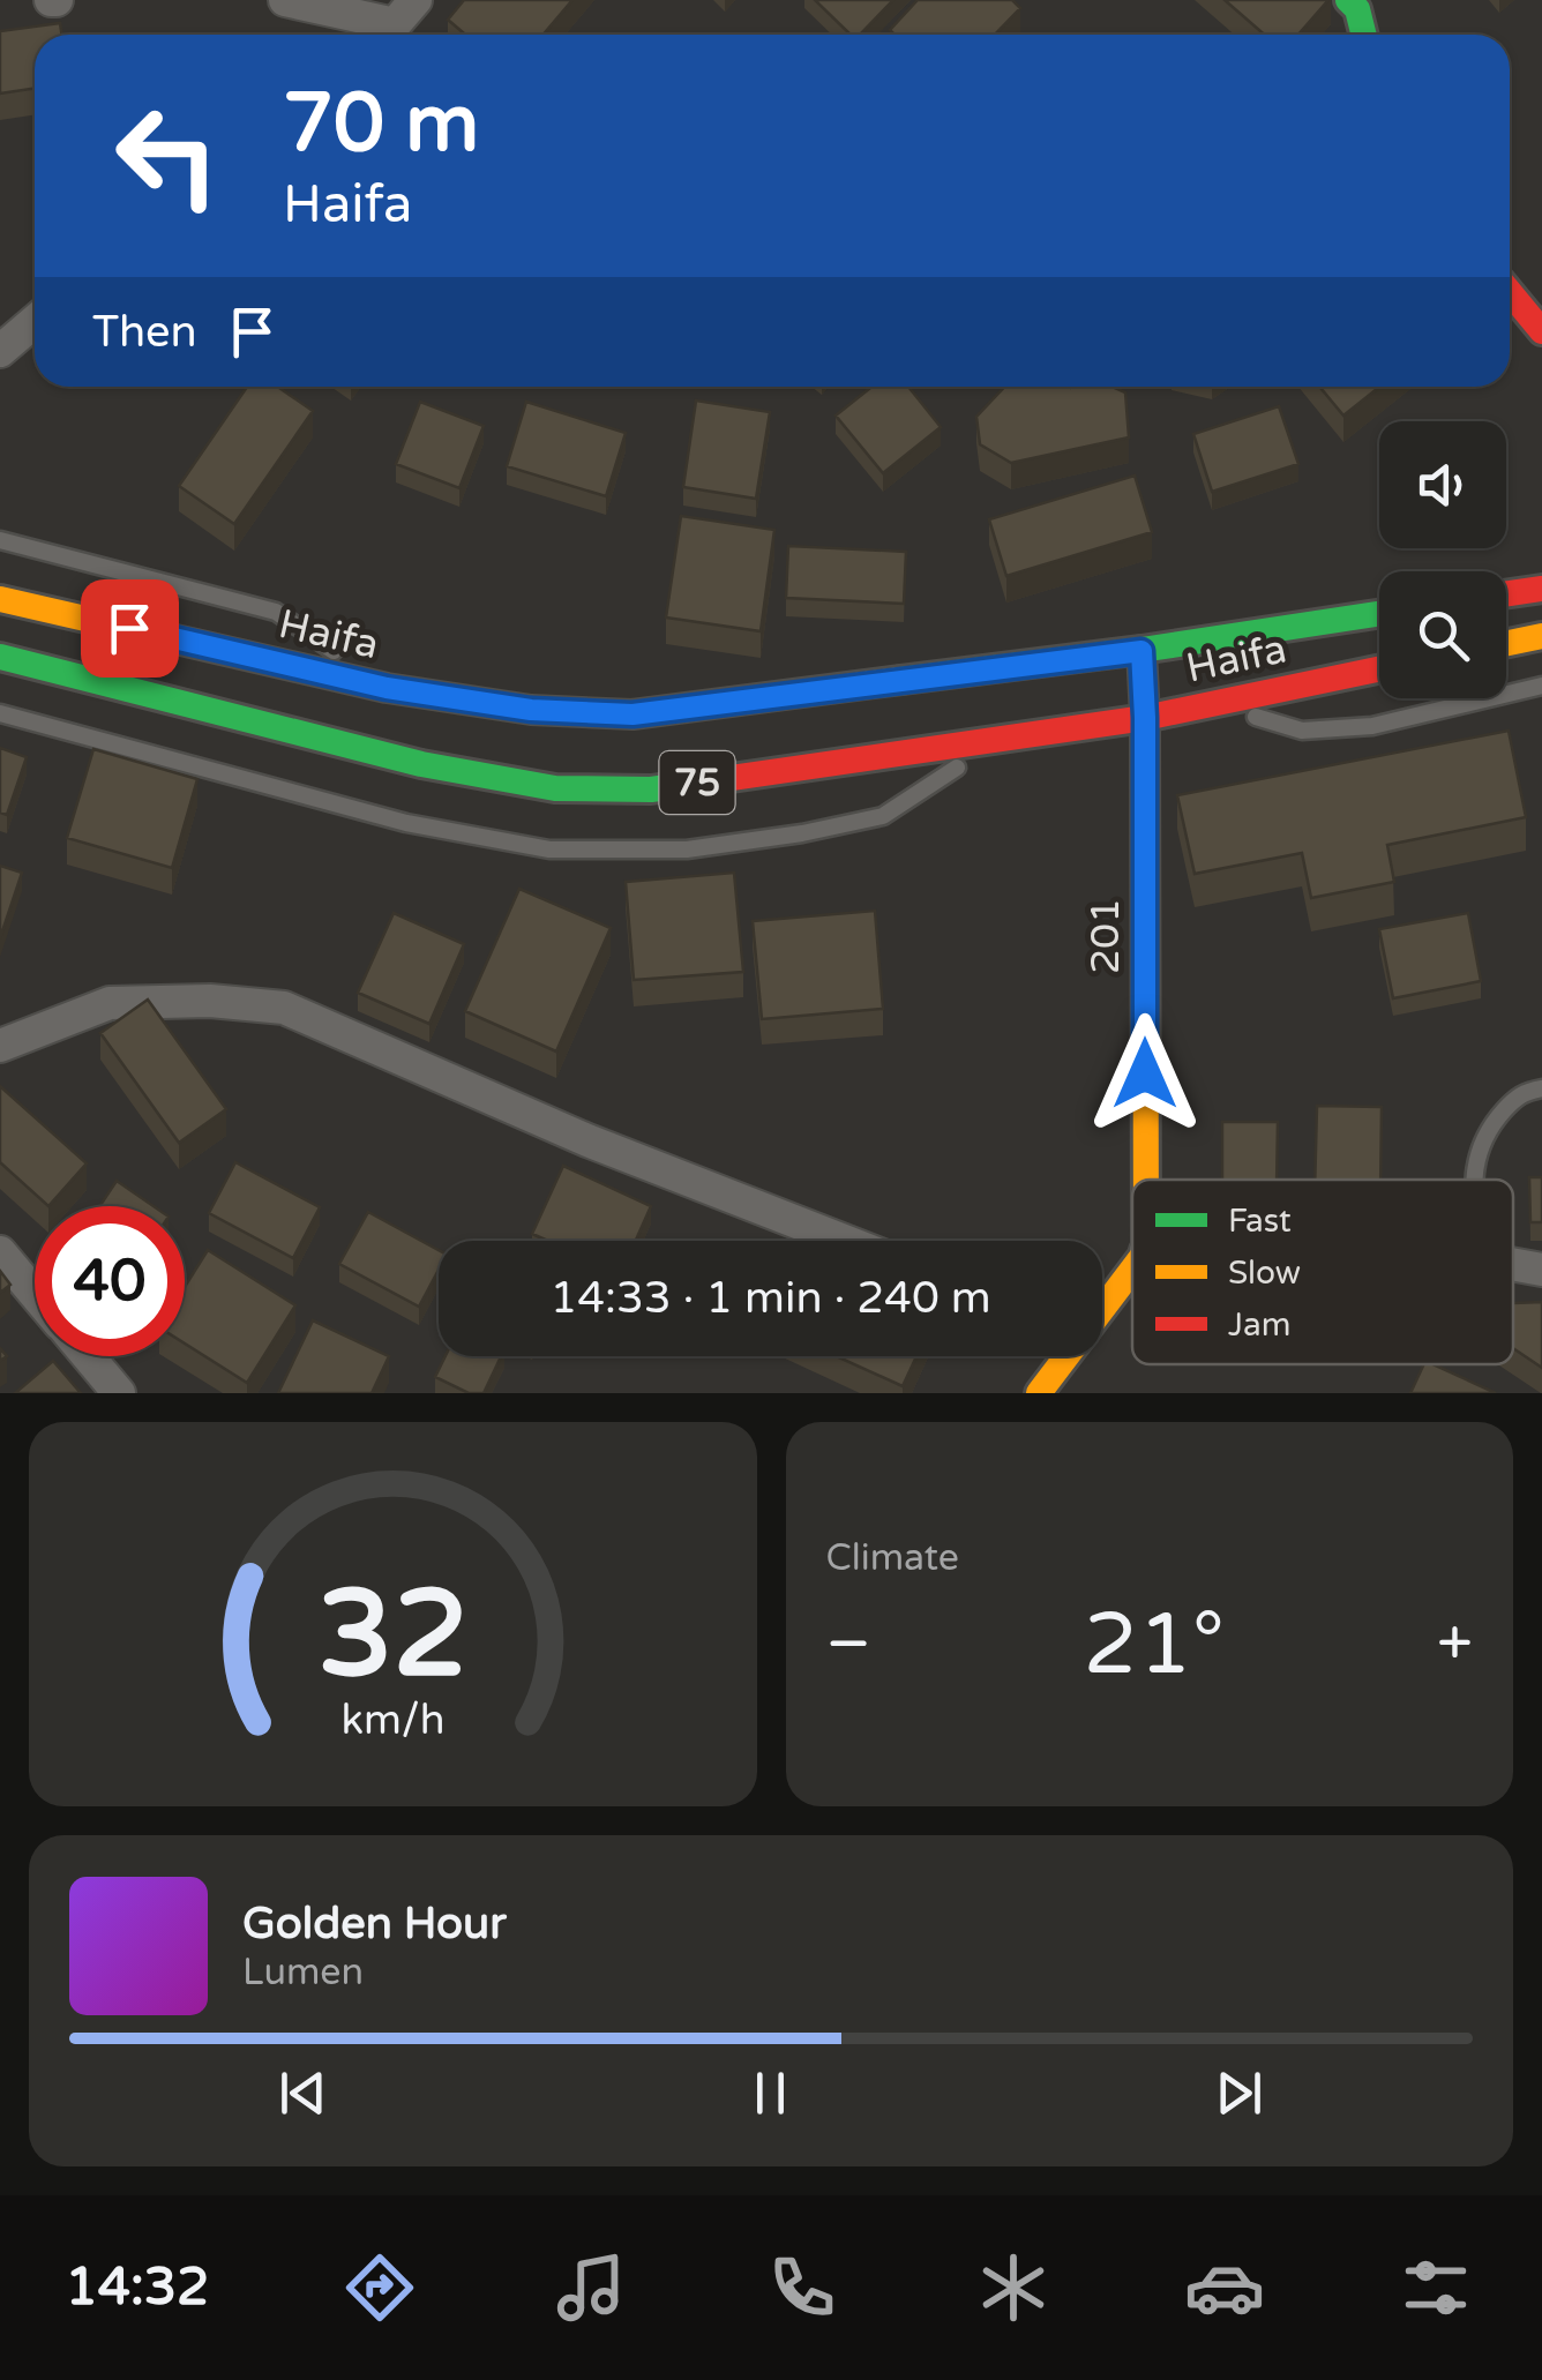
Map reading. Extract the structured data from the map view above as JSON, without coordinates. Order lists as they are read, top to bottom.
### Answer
{
  "streets": {
    "main road": ["Haifa", "75", "201"]
  },
  "crossings": [
    ["Haifa", "201"]
  ],
  "legend": ["Fast", "Slow", "Jam"],
  "page": {
    "turn": ["70 m", "Haifa"],
    "then": "Then",
    "limit": "40",
    "trip": "14:33 · 1 min · 240 m",
    "tile": "Climate",
    "heat": ["−", "21°", "+"],
    "song": ["Golden Hour", "Lumen"],
    "tabs": "14:32",
    "gauge": ["32", "km/h"]
  }
}
